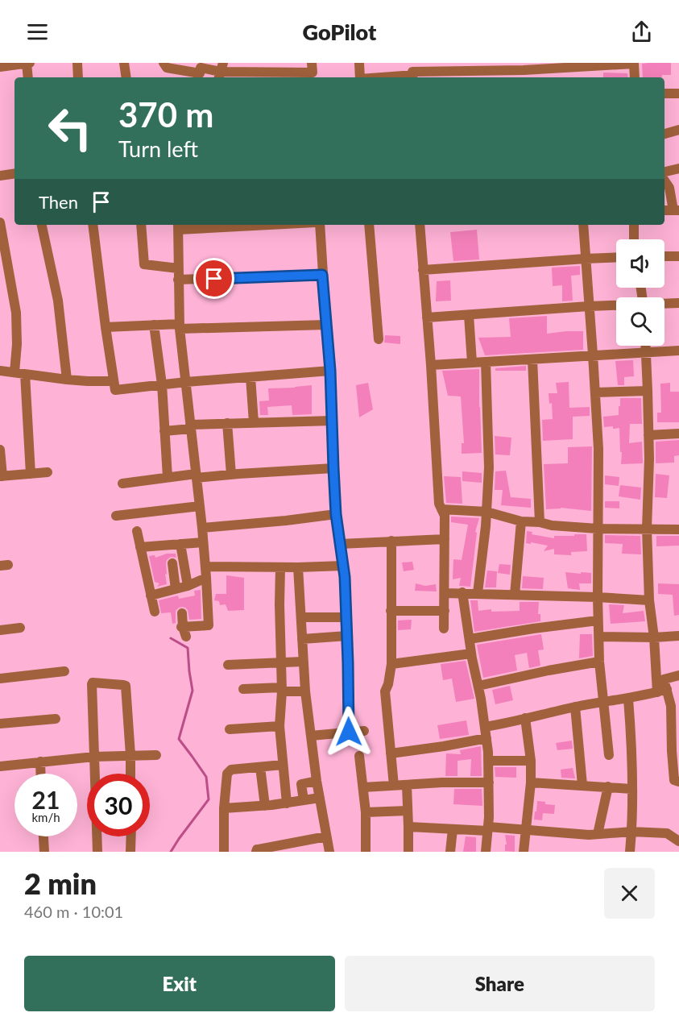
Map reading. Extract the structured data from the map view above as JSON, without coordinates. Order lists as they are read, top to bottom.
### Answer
{
  "page": {
    "header": "GoPilot",
    "turn": ["370 m", "Turn left"],
    "then": "Then",
    "speed": "21 km/h",
    "limit": "30",
    "heading": ["2 min", "460 m · 10:01"],
    "buttons": ["Exit", "Share"]
  }
}
